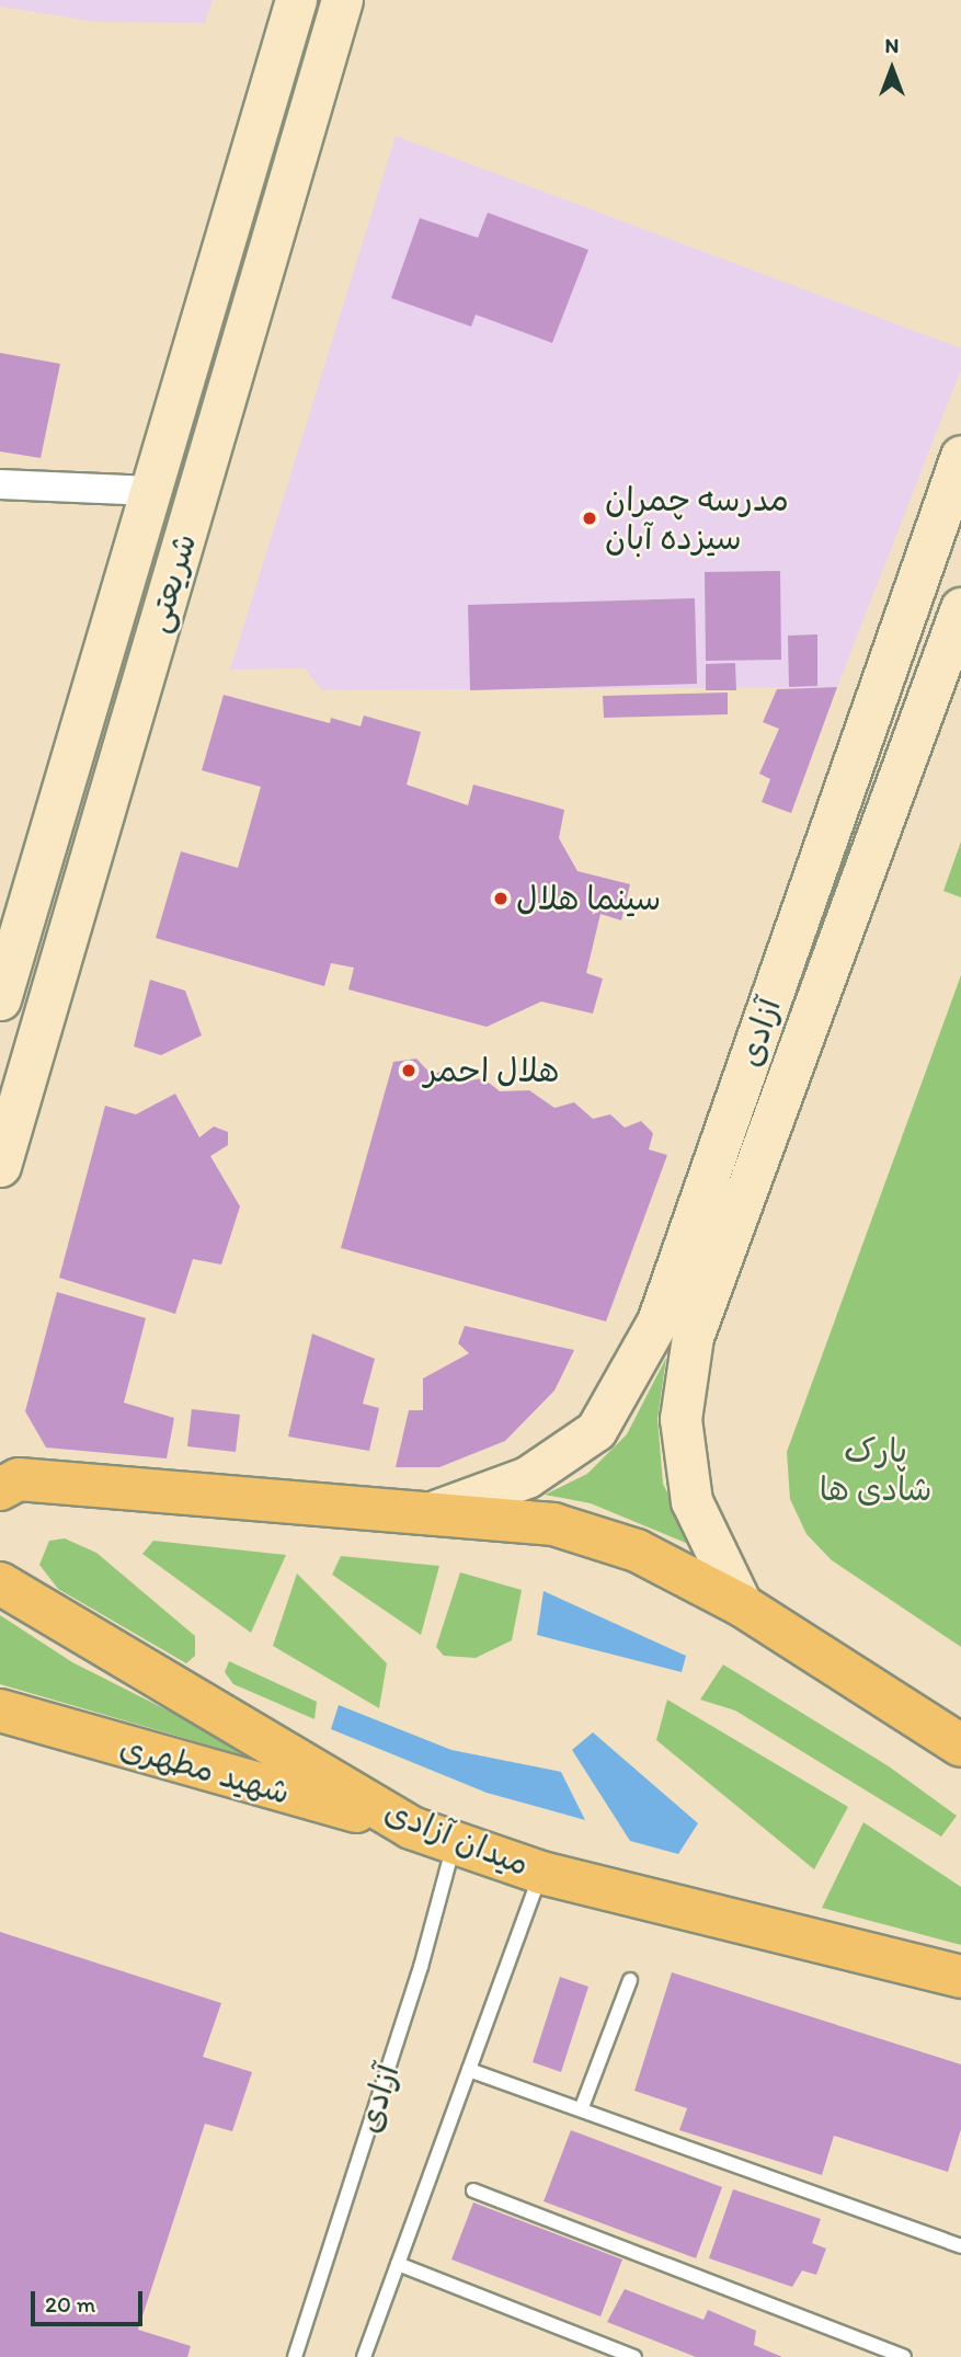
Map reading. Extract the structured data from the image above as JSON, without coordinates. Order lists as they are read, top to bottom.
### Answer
{
  "streets": {
    "main road": ["شهید مطهری", "میدان آزادی"],
    "street": ["شریعتی", "آزادی"]
  },
  "crossings": [
    ["آزادی", "میدان آزادی"],
    ["شهید مطهری", "میدان آزادی"]
  ],
  "parks": ["پارک شادی ها"],
  "places": ["مدرسه چمران سیزده آبان", "سینما هلال", "هلال احمر"],
  "scale_bar": "20 m",
  "north": "top"
}
